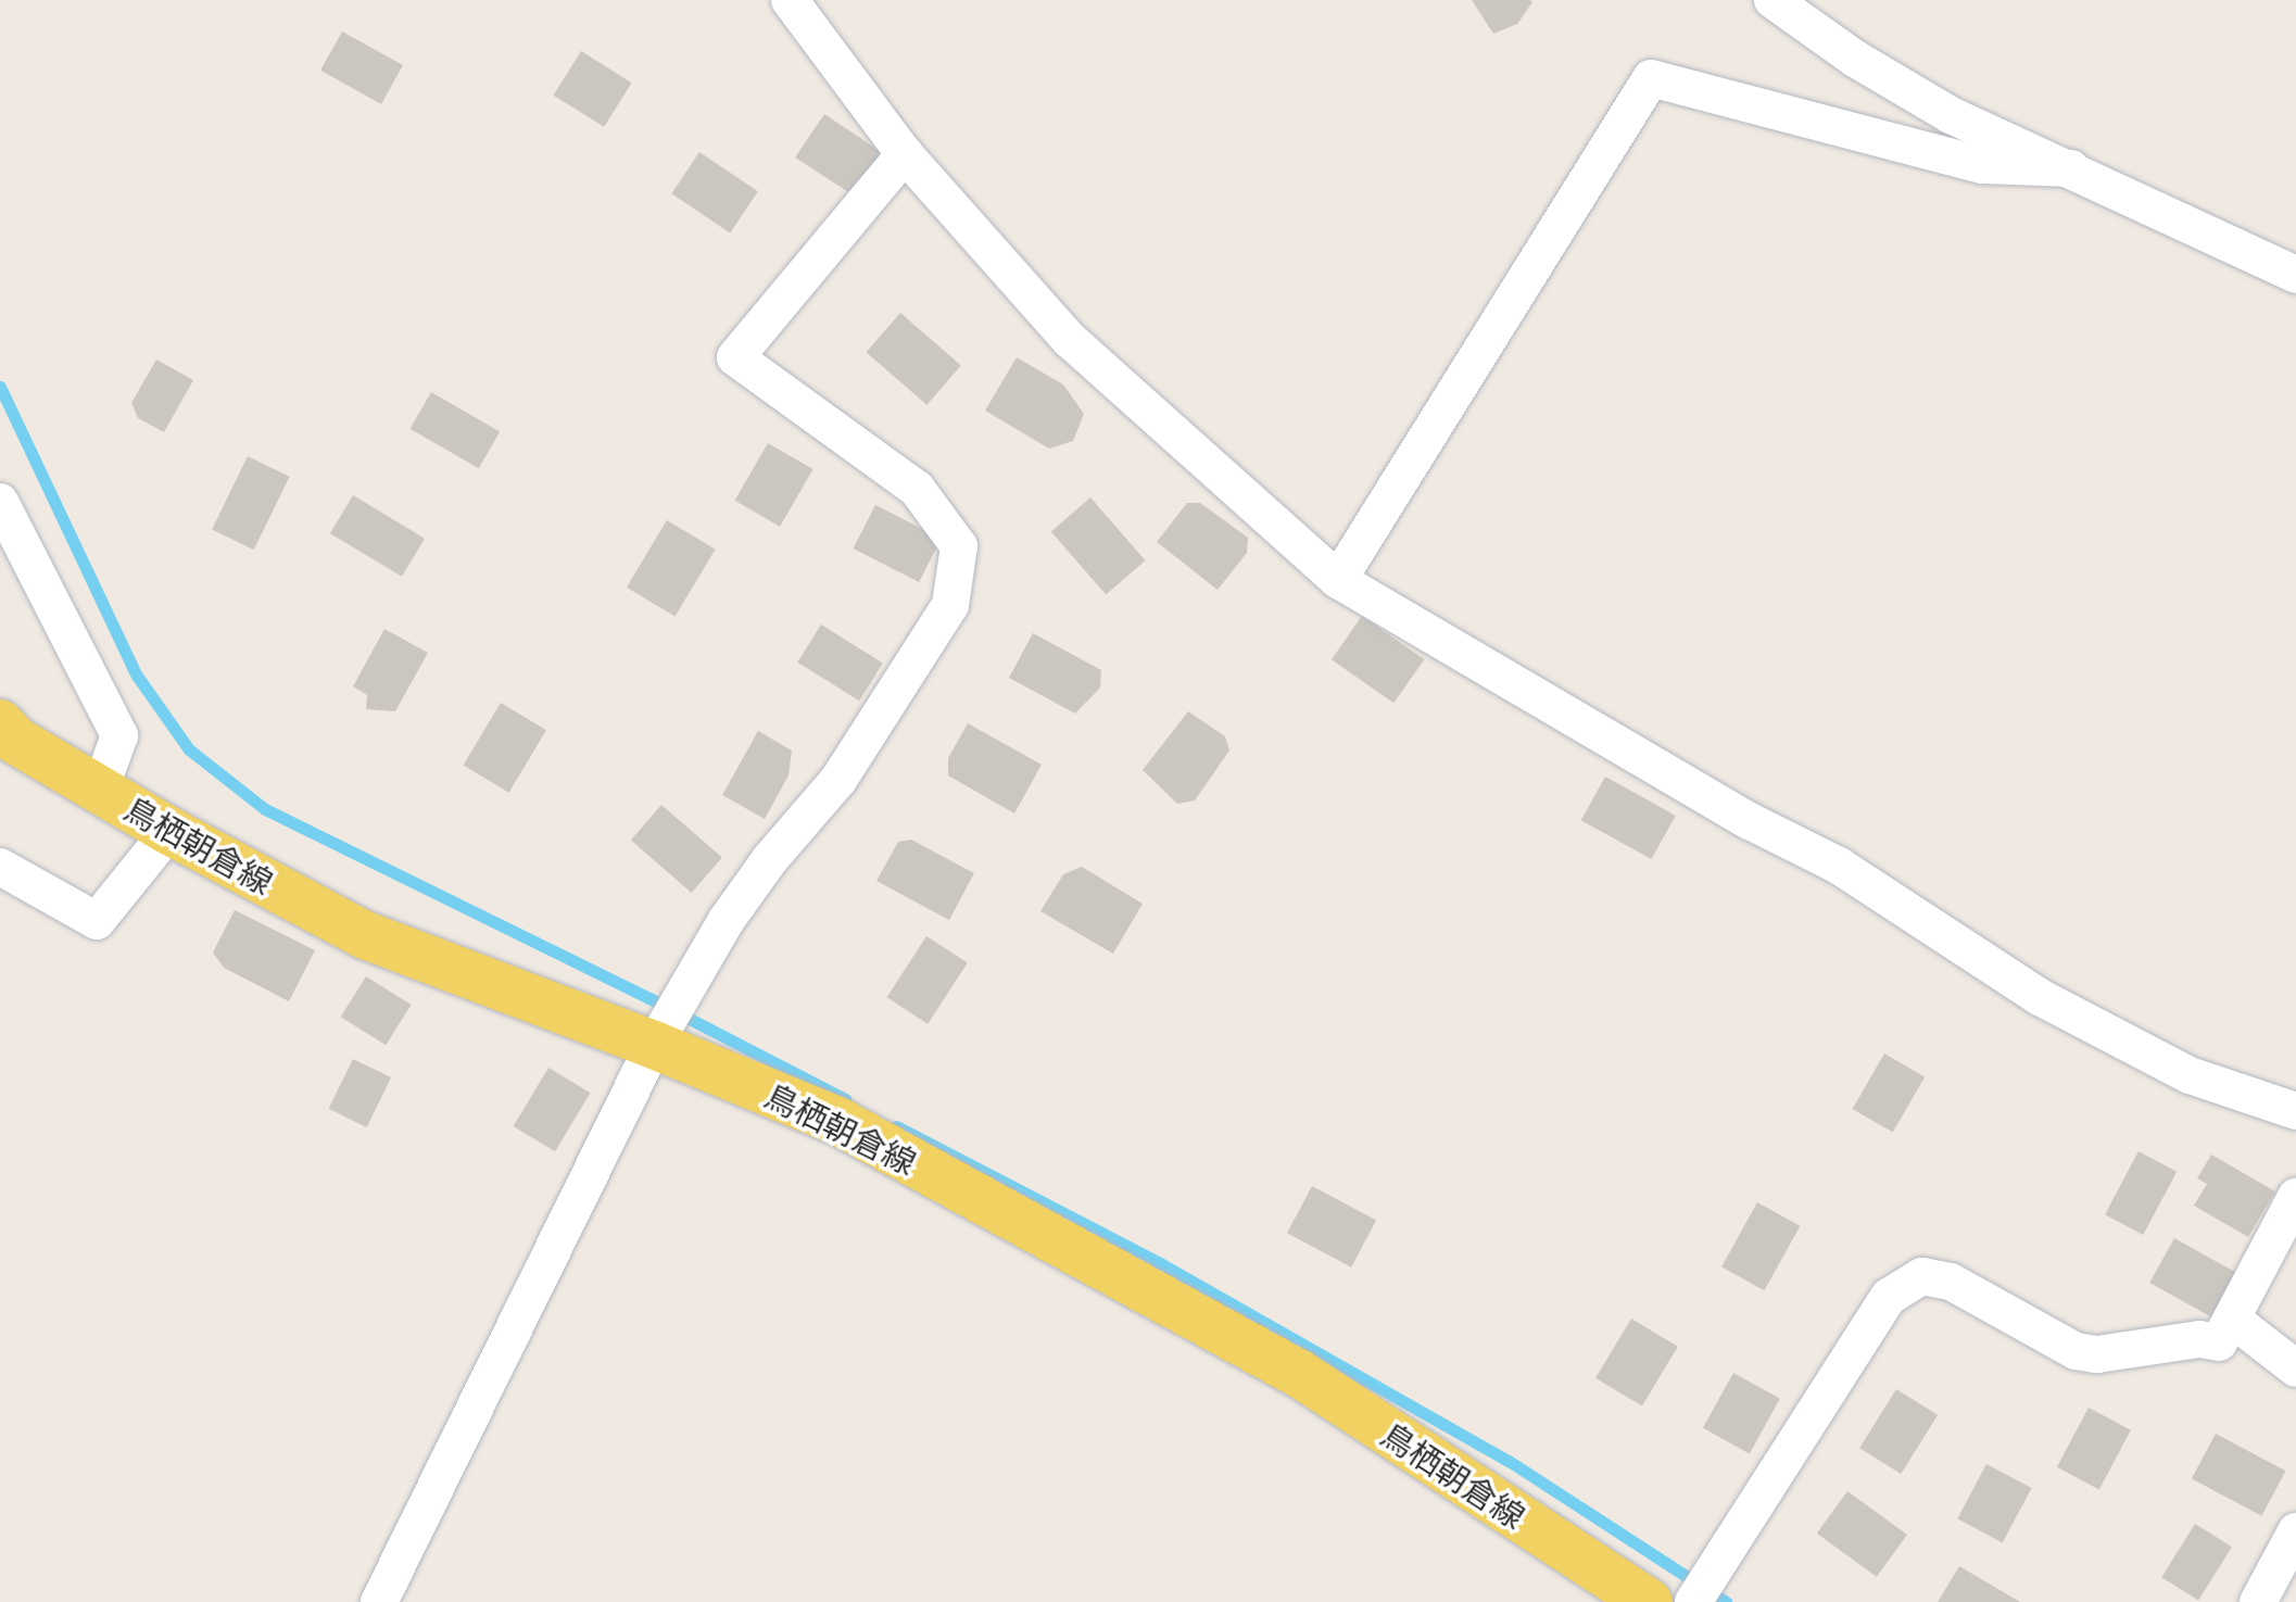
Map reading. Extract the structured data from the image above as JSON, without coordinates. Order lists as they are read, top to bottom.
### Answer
{
  "streets": {
    "main road": ["鳥栖朝倉線"]
  }
}
